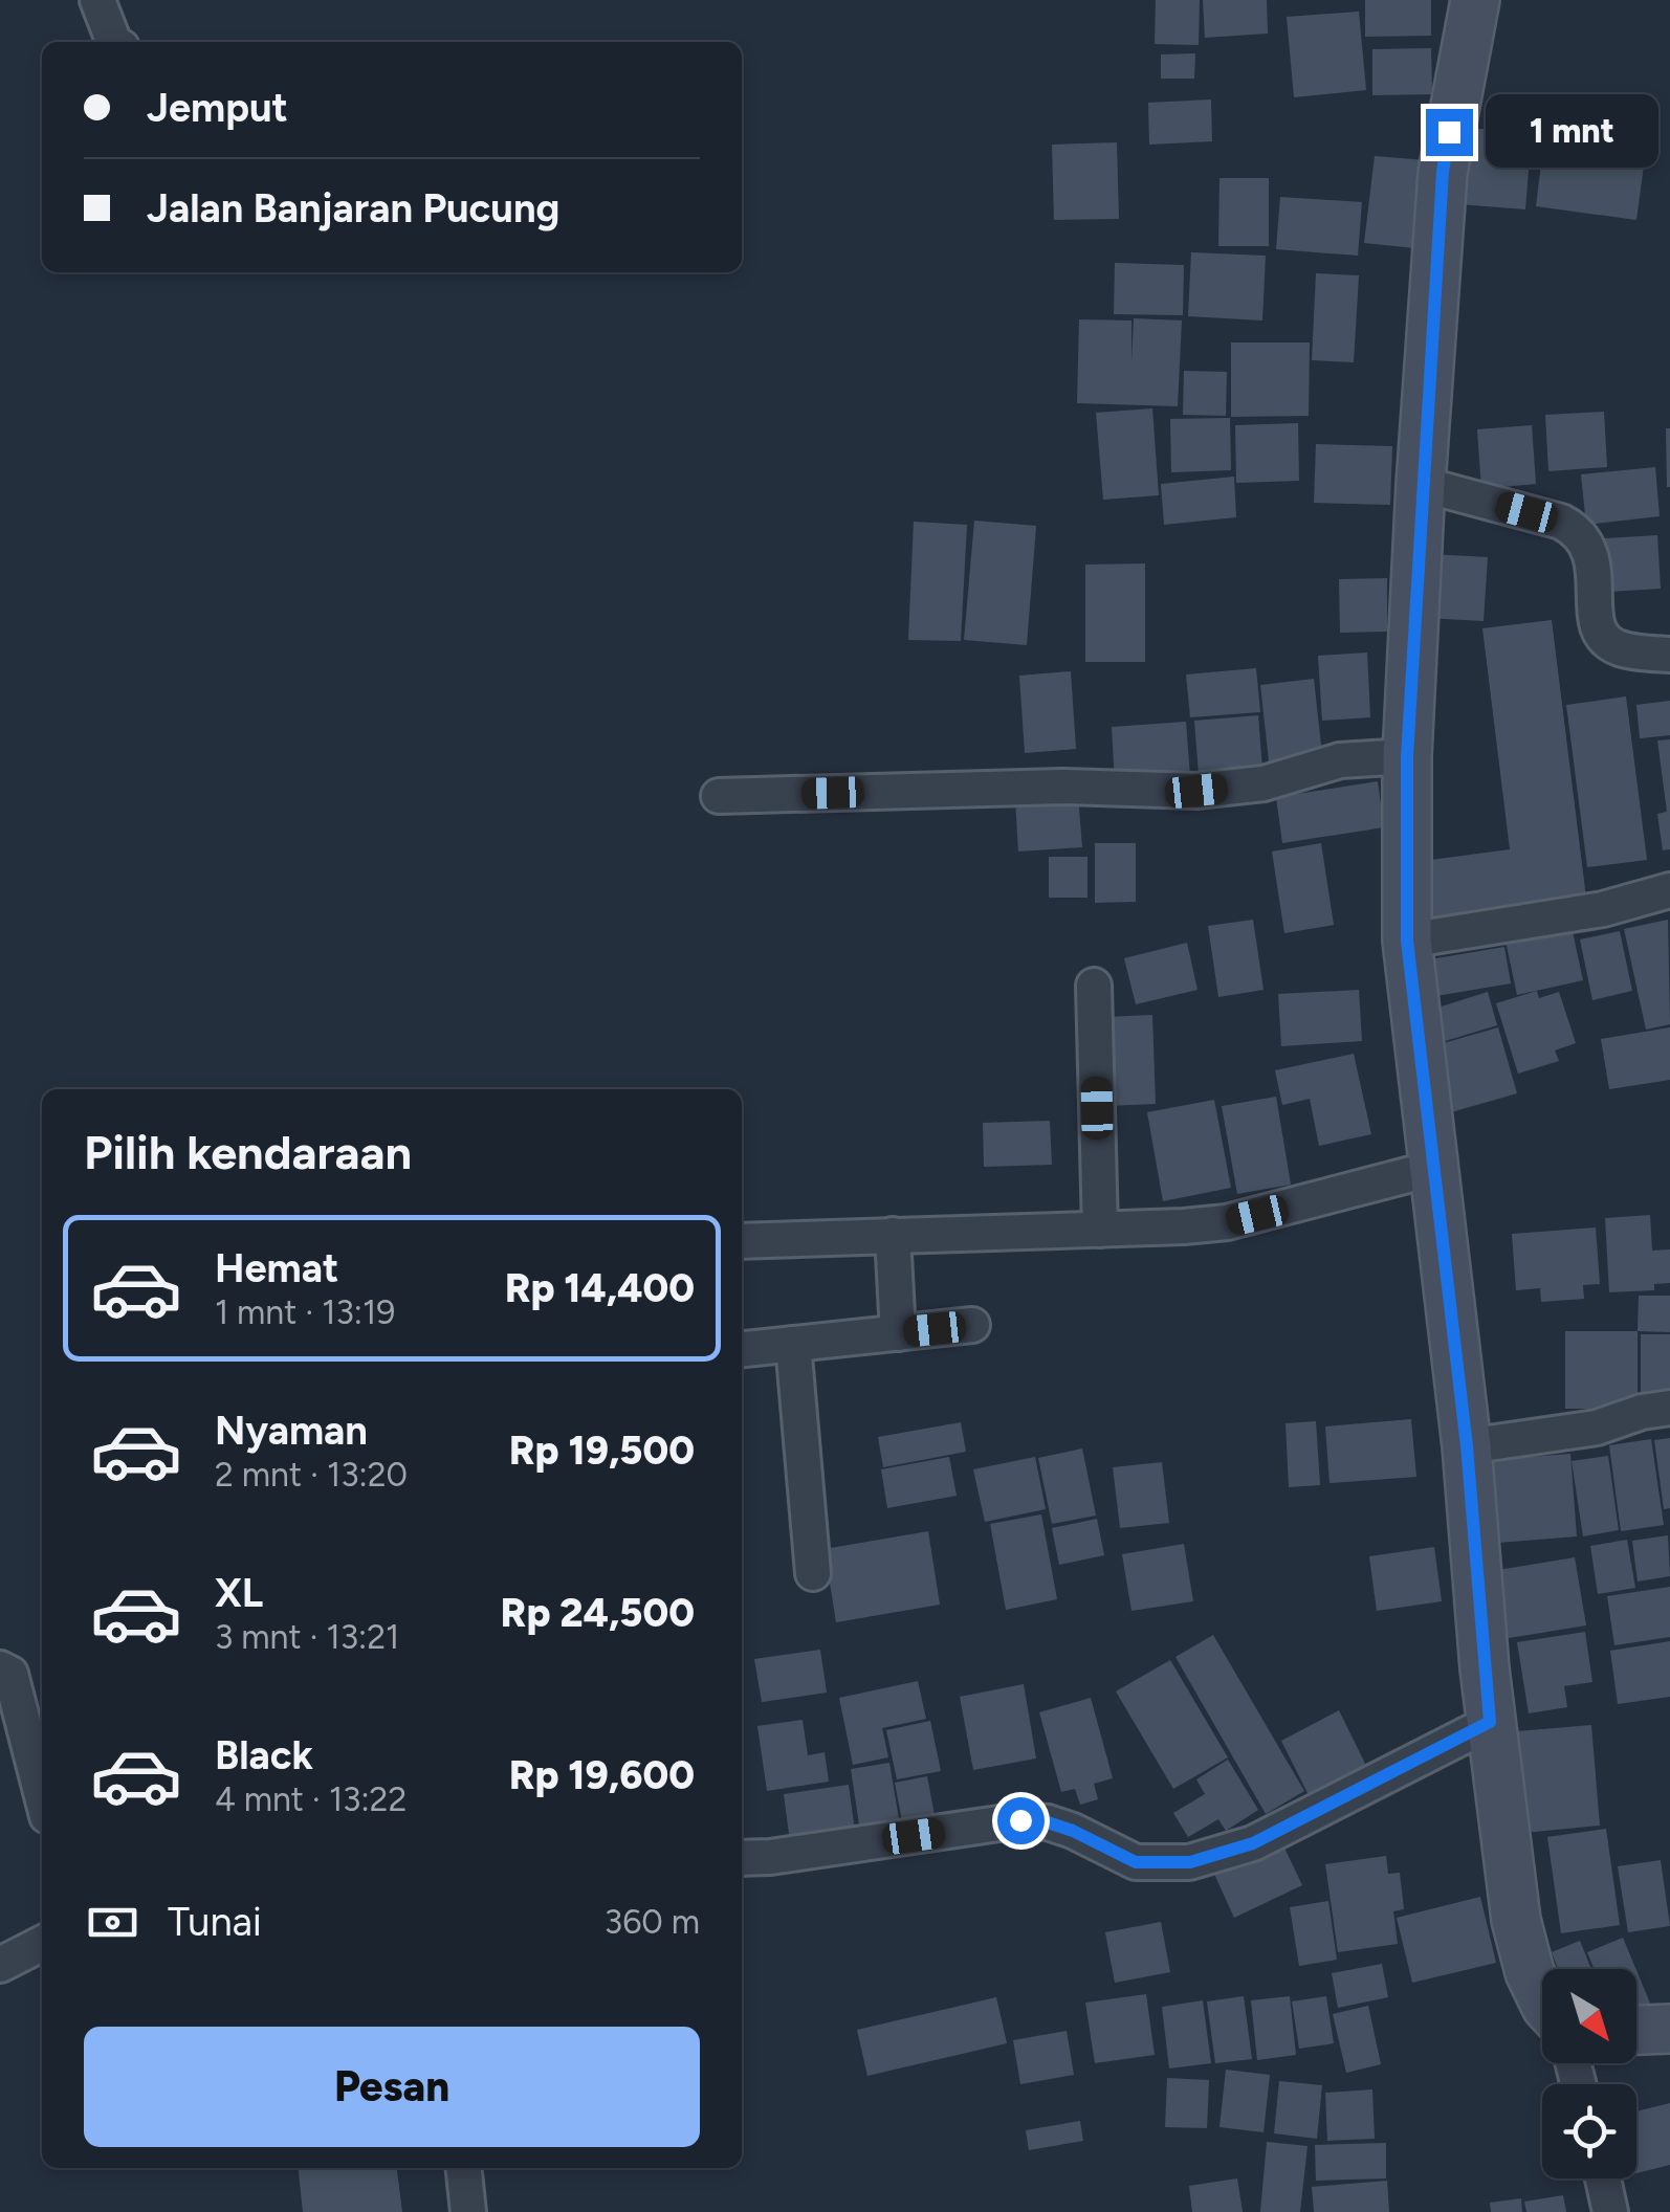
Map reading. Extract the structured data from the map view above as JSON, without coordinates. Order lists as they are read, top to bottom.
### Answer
{
  "north": "bottom right",
  "page": {
    "banner": ["Jemput", "Jalan Banjaran Pucung"],
    "bubble": "1 mnt",
    "heading": "Pilih kendaraan",
    "list": [
      {
        "name": "Hemat",
        "note": "1 mnt · 13:19",
        "value": "Rp 14,400"
      },
      {
        "name": "Nyaman",
        "note": "2 mnt · 13:20",
        "value": "Rp 19,500"
      },
      {
        "name": "XL",
        "note": "3 mnt · 13:21",
        "value": "Rp 24,500"
      },
      {
        "name": "Black",
        "note": "4 mnt · 13:22",
        "value": "Rp 19,600"
      }
    ],
    "pay": ["Tunai", "360 m"],
    "buttons": "Pesan"
  }
}
